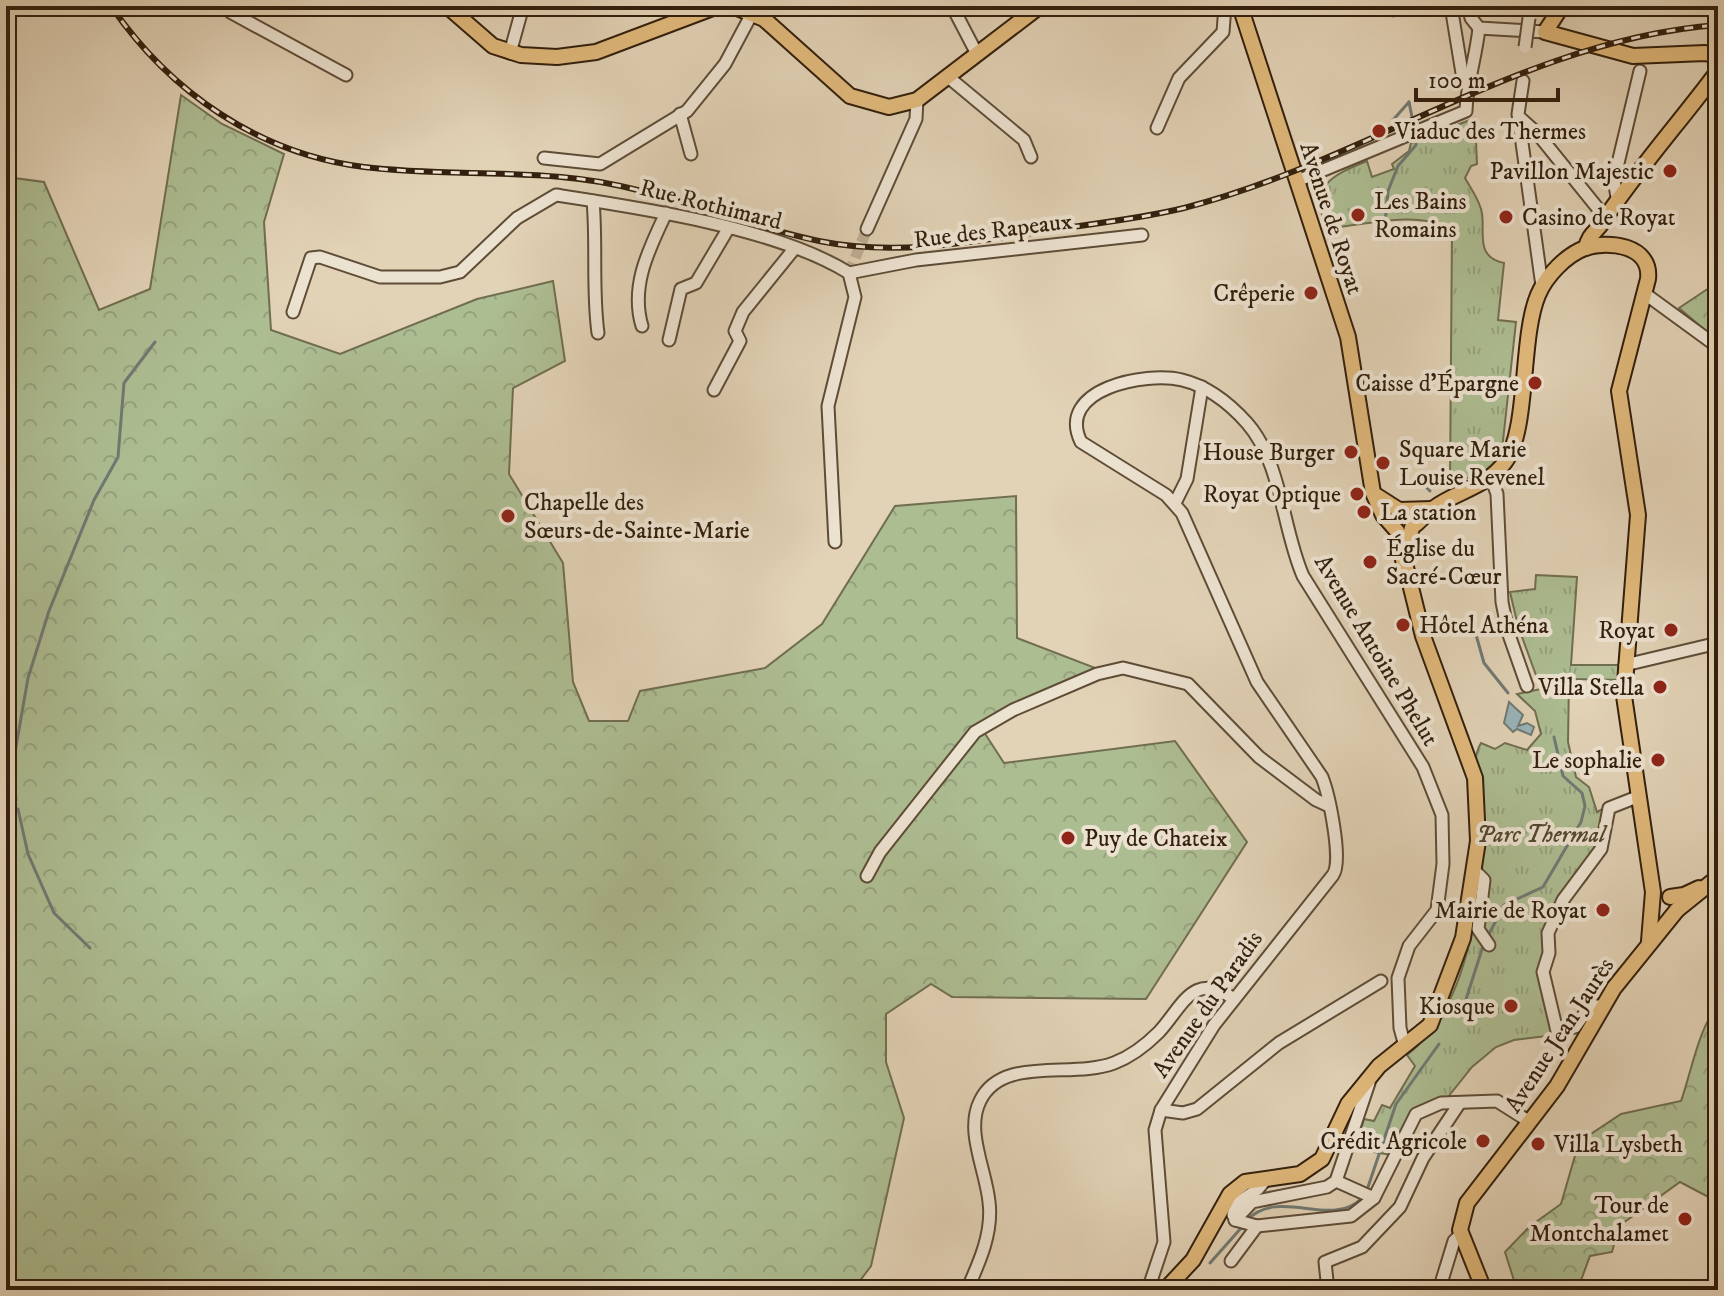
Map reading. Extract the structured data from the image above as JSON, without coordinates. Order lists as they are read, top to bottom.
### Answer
{
  "streets": {
    "main road": ["Avenue de Royat", "Avenue Jean Jaurès"],
    "street": [
      "Rue Rothimard",
      "Rue des Rapeaux",
      "Avenue Antoine Phelut",
      "Avenue du Paradis"
    ]
  },
  "crossings": [
    ["Rue Rothimard", "Rue des Rapeaux"]
  ],
  "parks": ["Parc Thermal"],
  "places": [
    "Viaduc des Thermes",
    "Pavillon Majestic",
    "Les Bains Romains",
    "Casino de Royat",
    "Crêperie",
    "Caisse d'Épargne",
    "House Burger",
    "Square Marie Louise Revenel",
    "Royat Optique",
    "La station",
    "Chapelle des Sœurs-de-Sainte-Marie",
    "Église du Sacré-Cœur",
    "Hôtel Athéna",
    "Royat",
    "Villa Stella",
    "Le sophalie",
    "Puy de Chateix",
    "Mairie de Royat",
    "Kiosque",
    "Crédit Agricole",
    "Villa Lysbeth",
    "Tour de Montchalamet"
  ],
  "scale_bar": "100 m"
}
